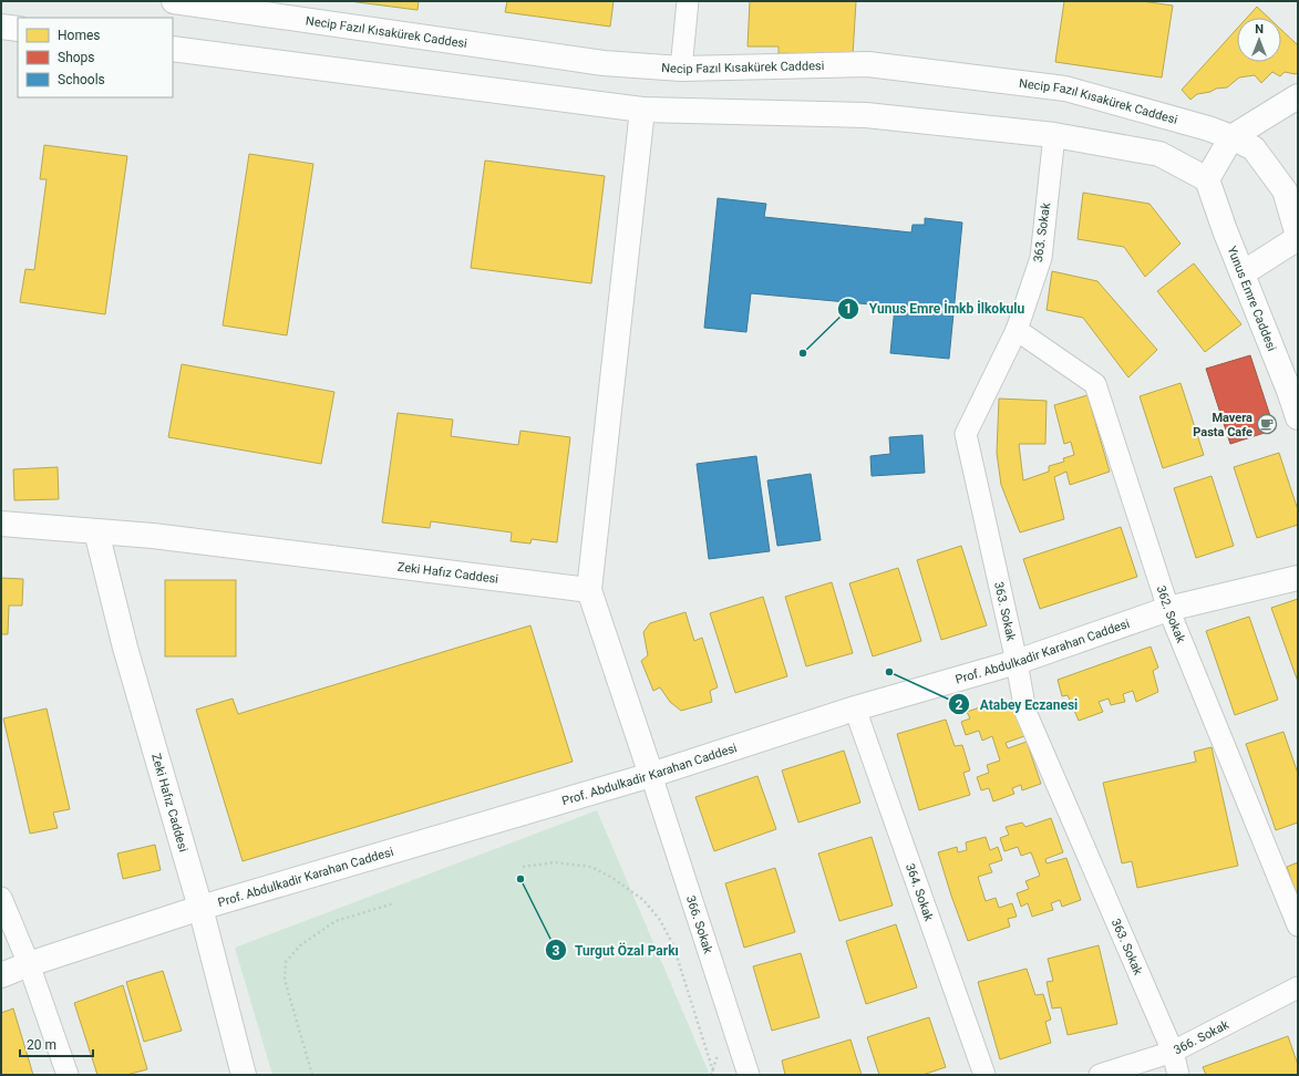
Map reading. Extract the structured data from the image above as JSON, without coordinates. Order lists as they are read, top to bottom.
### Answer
{
  "streets": {
    "main road": [
      "Necip Fazıl Kısakürek Caddesi",
      "Yunus Emre Caddesi",
      "Zeki Hafız Caddesi",
      "Prof. Abdulkadir Karahan Caddesi"
    ],
    "street": [
      "363. Sokak",
      "362. Sokak",
      "364. Sokak",
      "366. Sokak"
    ]
  },
  "crossings": [
    ["363. Sokak", "362. Sokak"],
    ["363. Sokak", "Prof. Abdulkadir Karahan Caddesi"],
    ["363. Sokak", "366. Sokak"],
    ["Zeki Hafız Caddesi", "Prof. Abdulkadir Karahan Caddesi"],
    ["362. Sokak", "Prof. Abdulkadir Karahan Caddesi"],
    ["Prof. Abdulkadir Karahan Caddesi", "364. Sokak"],
    ["Prof. Abdulkadir Karahan Caddesi", "366. Sokak"]
  ],
  "places": {
    "other": ["Yunus Emre İmkb İlkokulu", "Atabey Eczanesi", "Turgut Özal Parkı"],
    "cafe": ["Mavera Pasta Cafe"]
  },
  "legend": ["Homes", "Shops", "Schools"],
  "scale_bar": "20 m",
  "north": "top"
}
